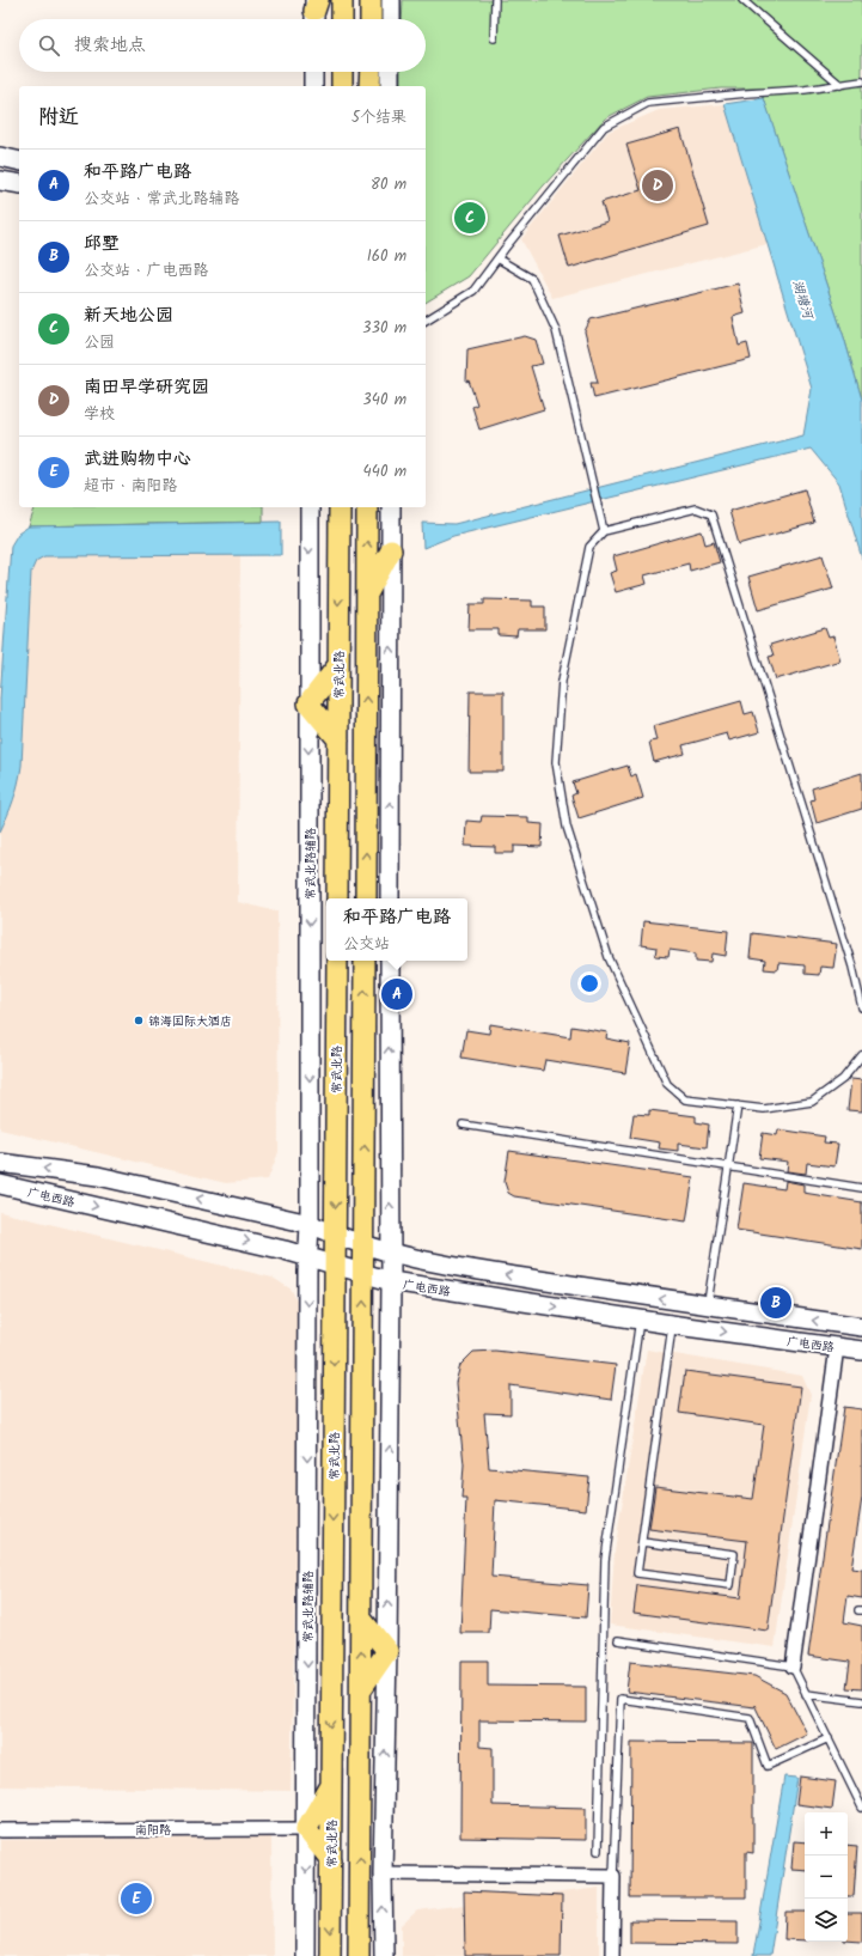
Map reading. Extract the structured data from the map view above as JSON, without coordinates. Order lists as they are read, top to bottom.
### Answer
{
  "streets": {
    "main road": ["常武北路"],
    "street": ["常武北路辅路", "广电西路", "南阳路"]
  },
  "crossings": [
    ["常武北路", "广电西路"],
    ["常武北路辅路", "广电西路"],
    ["常武北路辅路", "南阳路"]
  ],
  "water": ["湖塘河"],
  "places": ["锦海国际大酒店"],
  "page": {
    "search": "搜索地点",
    "heading": ["附近", "5个结果"],
    "list": [
      {
        "mark": "A",
        "name": "和平路广电路",
        "note": "公交站 · 常武北路辅路",
        "value": "80 m"
      },
      {
        "mark": "B",
        "name": "邱墅",
        "note": "公交站 · 广电西路",
        "value": "160 m"
      },
      {
        "mark": "C",
        "name": "新天地公园",
        "note": "公园",
        "value": "330 m"
      },
      {
        "mark": "D",
        "name": "南田早学研究园",
        "note": "学校",
        "value": "340 m"
      },
      {
        "mark": "E",
        "name": "武进购物中心",
        "note": "超市 · 南阳路",
        "value": "440 m"
      }
    ],
    "pins": [
      "D",
      "C",
      "A",
      "B",
      "E"
    ],
    "popup": ["和平路广电路", "公交站"],
    "map_buttons": ["+", "−"]
  }
}
